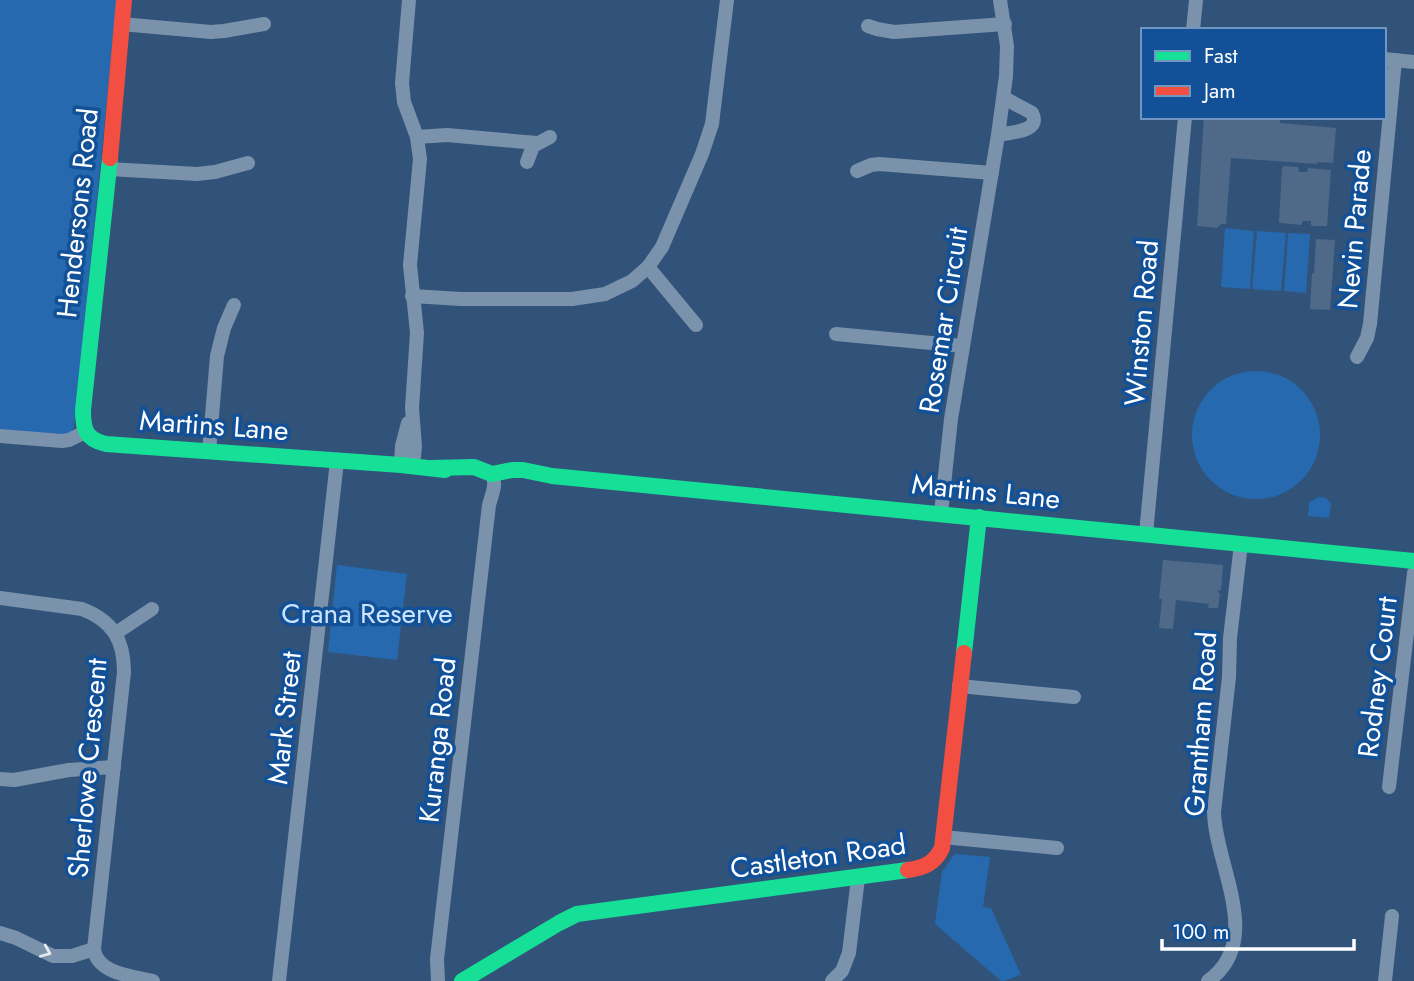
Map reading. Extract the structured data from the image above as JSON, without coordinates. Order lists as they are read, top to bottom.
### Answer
{
  "streets": {
    "street": [
      "Hendersons Road",
      "Nevin Parade",
      "Rosemar Circuit",
      "Winston Road",
      "Martins Lane",
      "Rodney Court",
      "Mark Street",
      "Grantham Road",
      "Kuranga Road",
      "Sherlowe Crescent",
      "Castleton Road"
    ]
  },
  "crossings": [
    ["Hendersons Road", "Martins Lane"],
    ["Rosemar Circuit", "Martins Lane"],
    ["Winston Road", "Martins Lane"],
    ["Martins Lane", "Mark Street"],
    ["Martins Lane", "Grantham Road"],
    ["Martins Lane", "Kuranga Road"],
    ["Martins Lane", "Castleton Road"]
  ],
  "parks": ["Crana Reserve"],
  "legend": ["Fast", "Jam"],
  "scale_bar": "100 m"
}
